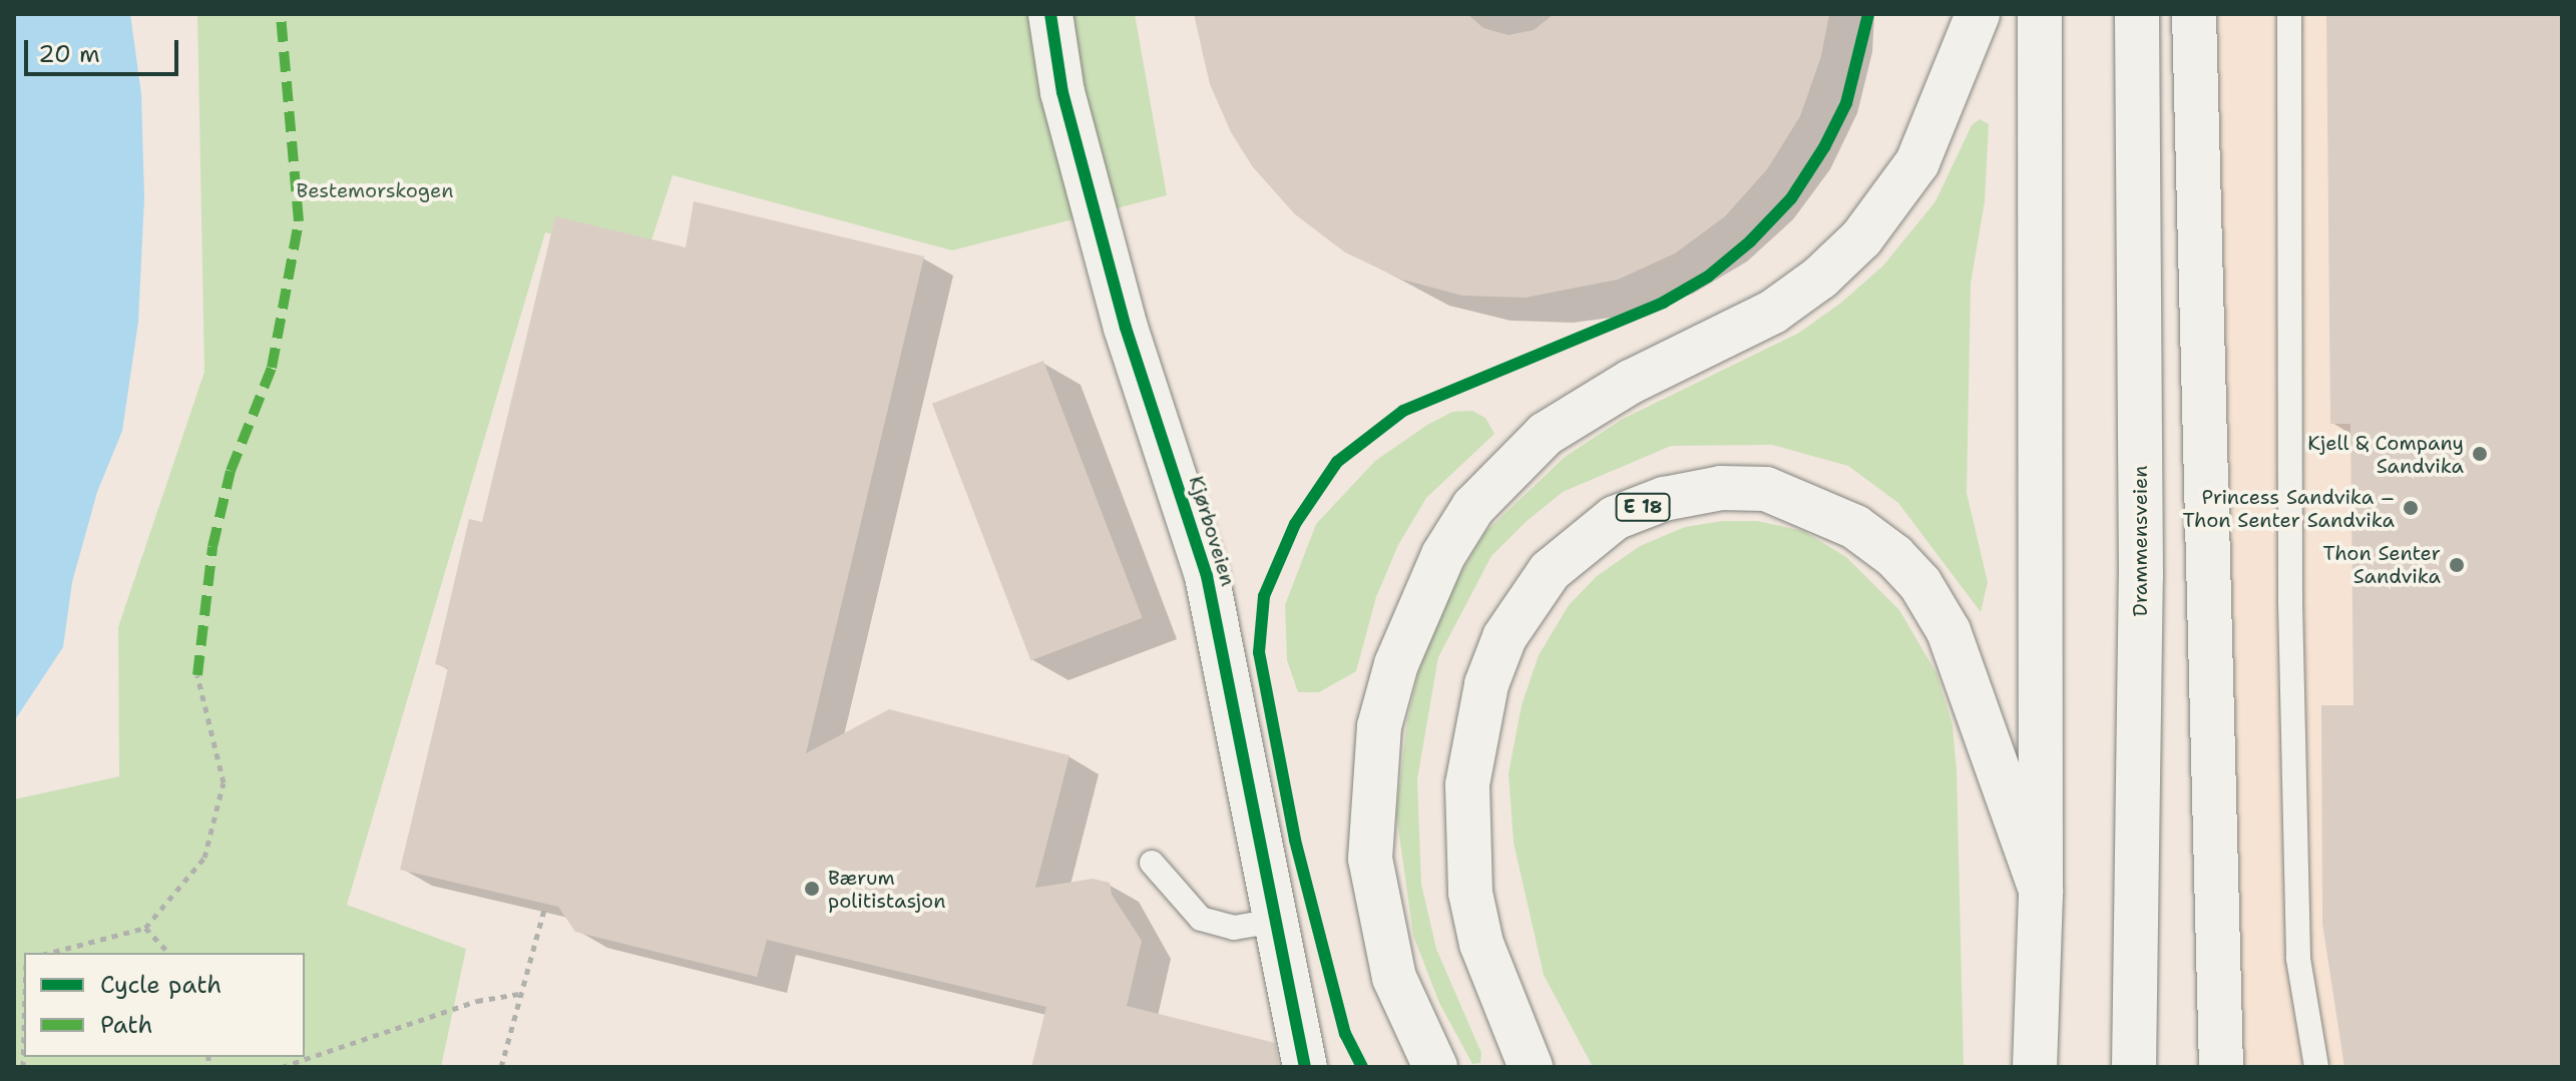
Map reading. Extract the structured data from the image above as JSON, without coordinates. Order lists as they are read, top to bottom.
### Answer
{
  "streets": {
    "main road": ["E 18", "Kjørboveien", "Drammensveien"]
  },
  "parks": ["Bestemorskogen"],
  "places": [
    "Kjell & Company Sandvika",
    "Princess Sandvika – Thon Senter Sandvika",
    "Thon Senter Sandvika",
    "Bærum politistasjon"
  ],
  "legend": ["Cycle path", "Path"],
  "scale_bar": "20 m"
}
